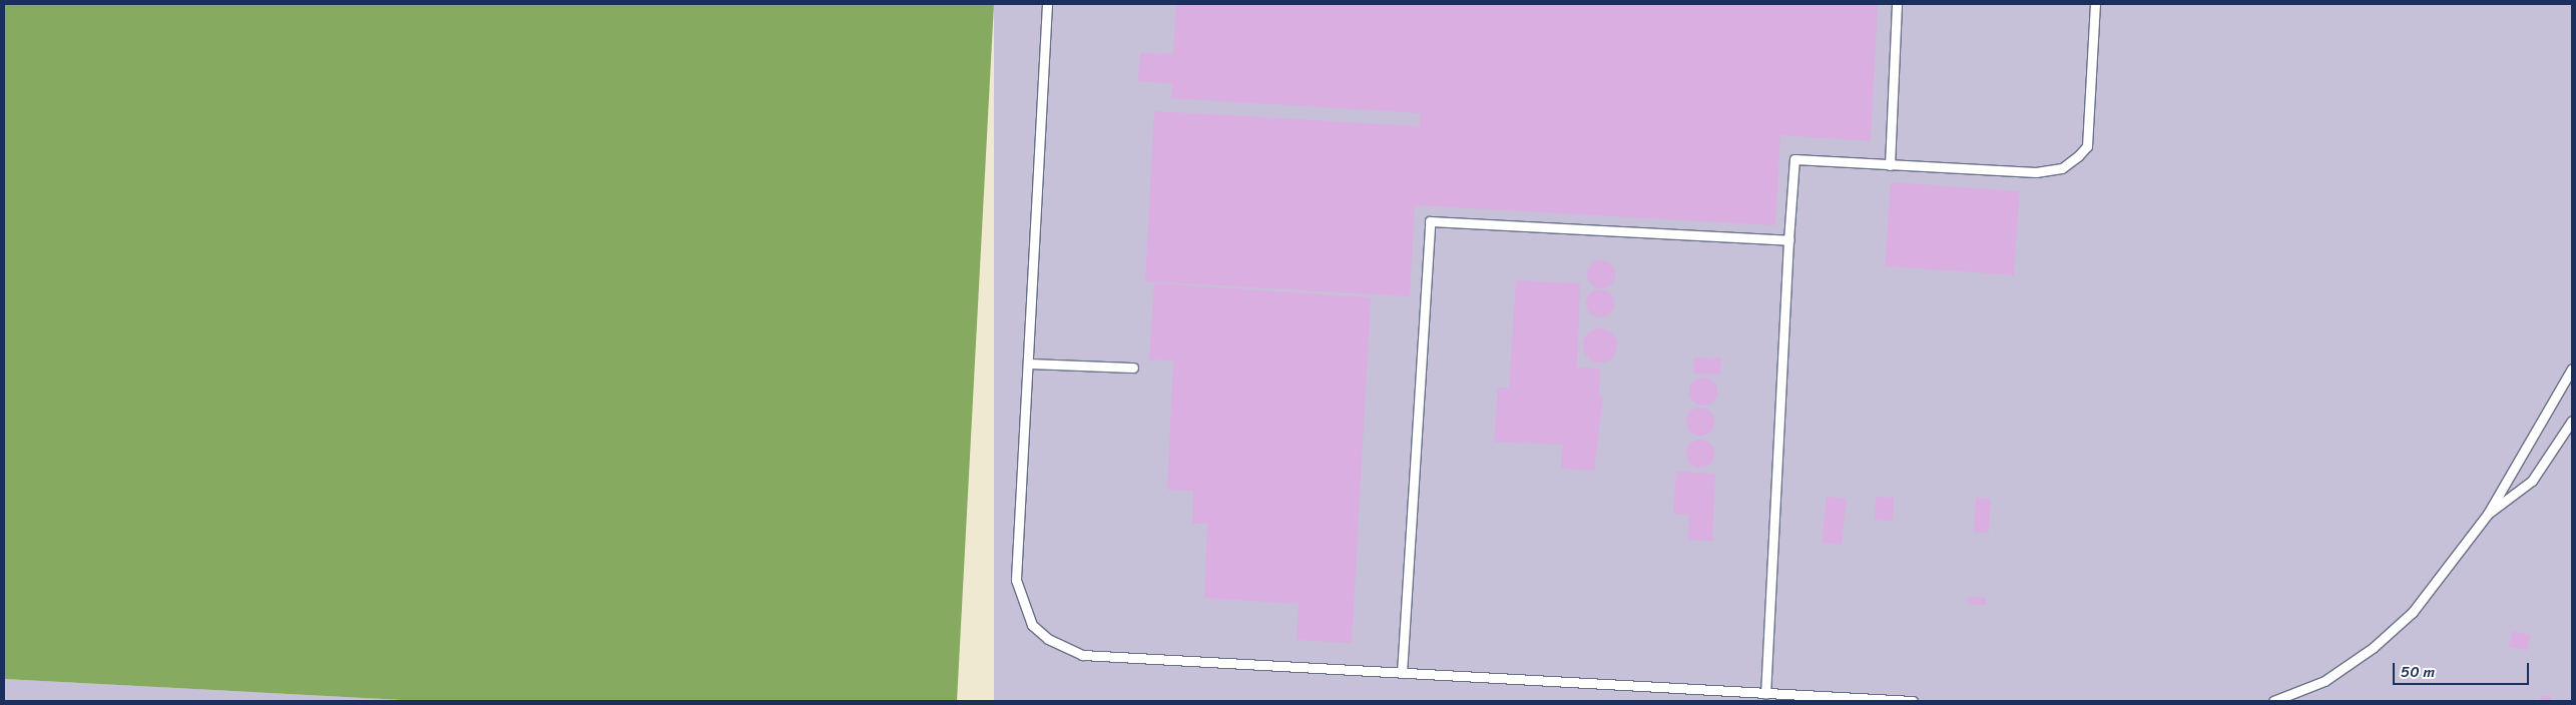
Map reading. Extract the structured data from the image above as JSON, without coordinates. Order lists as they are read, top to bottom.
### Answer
{
  "scale_bar": "50 m"
}
